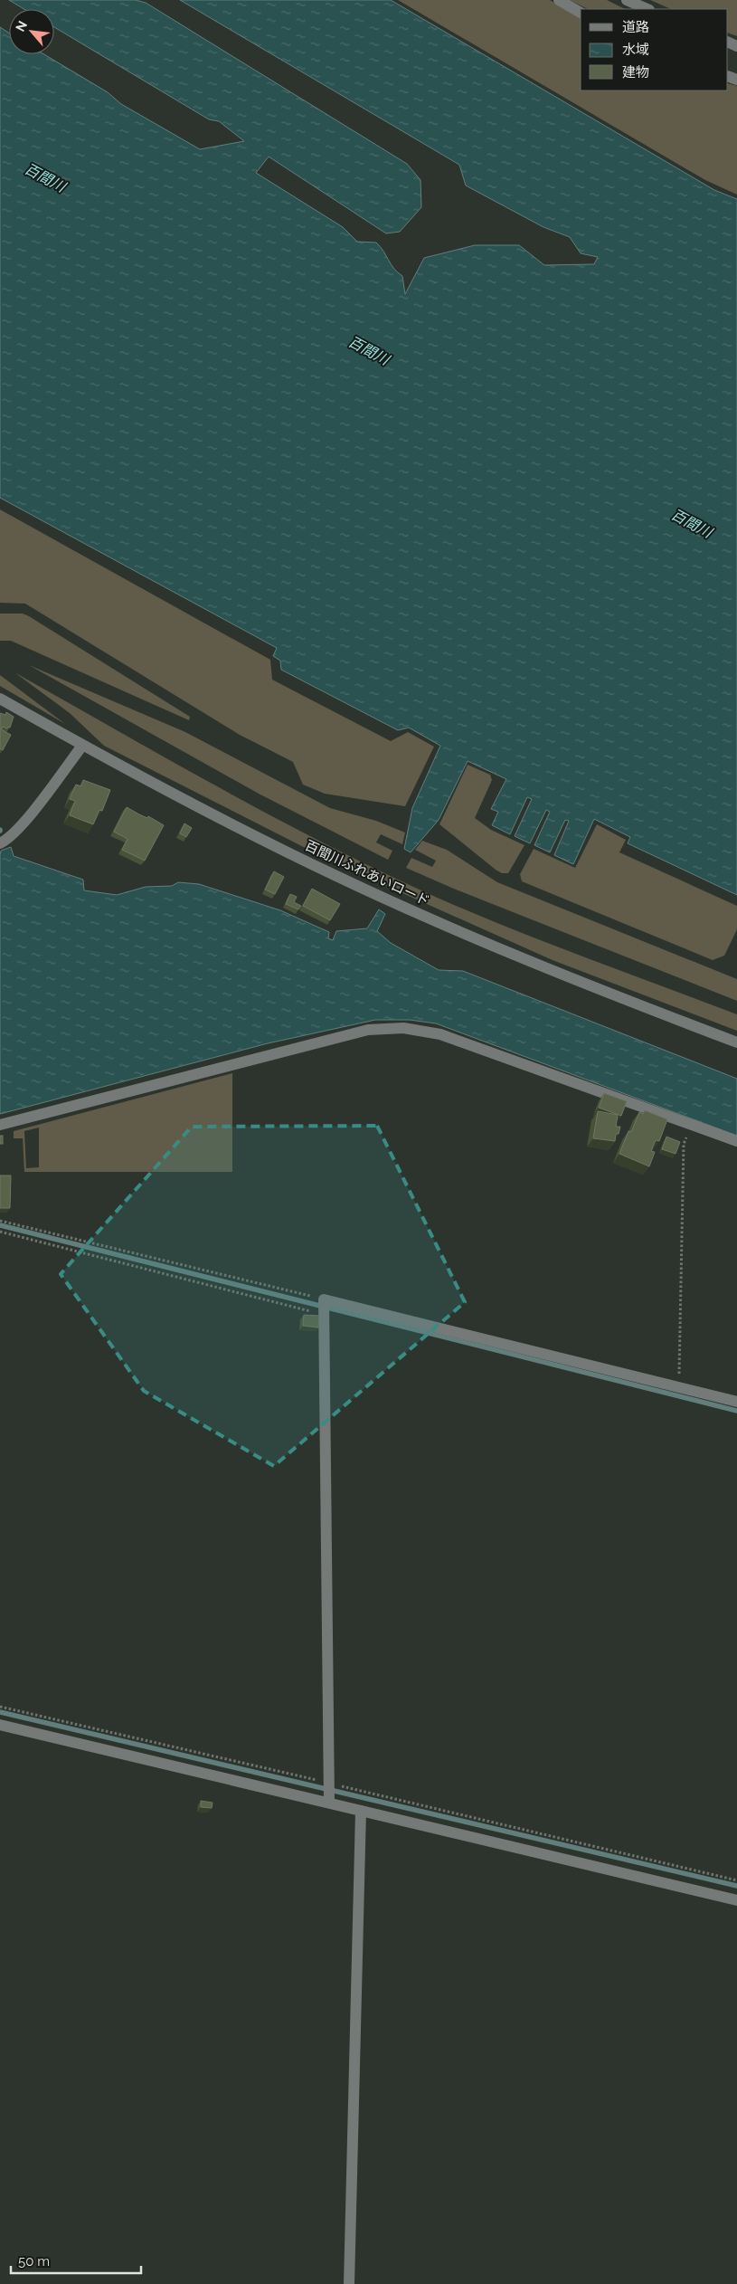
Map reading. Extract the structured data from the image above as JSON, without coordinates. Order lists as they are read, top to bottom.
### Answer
{
  "streets": {
    "street": ["百間川ふれあいロード"]
  },
  "water": ["百間川"],
  "legend": ["道路", "水域", "建物"],
  "scale_bar": "50 m",
  "north": "top left"
}
